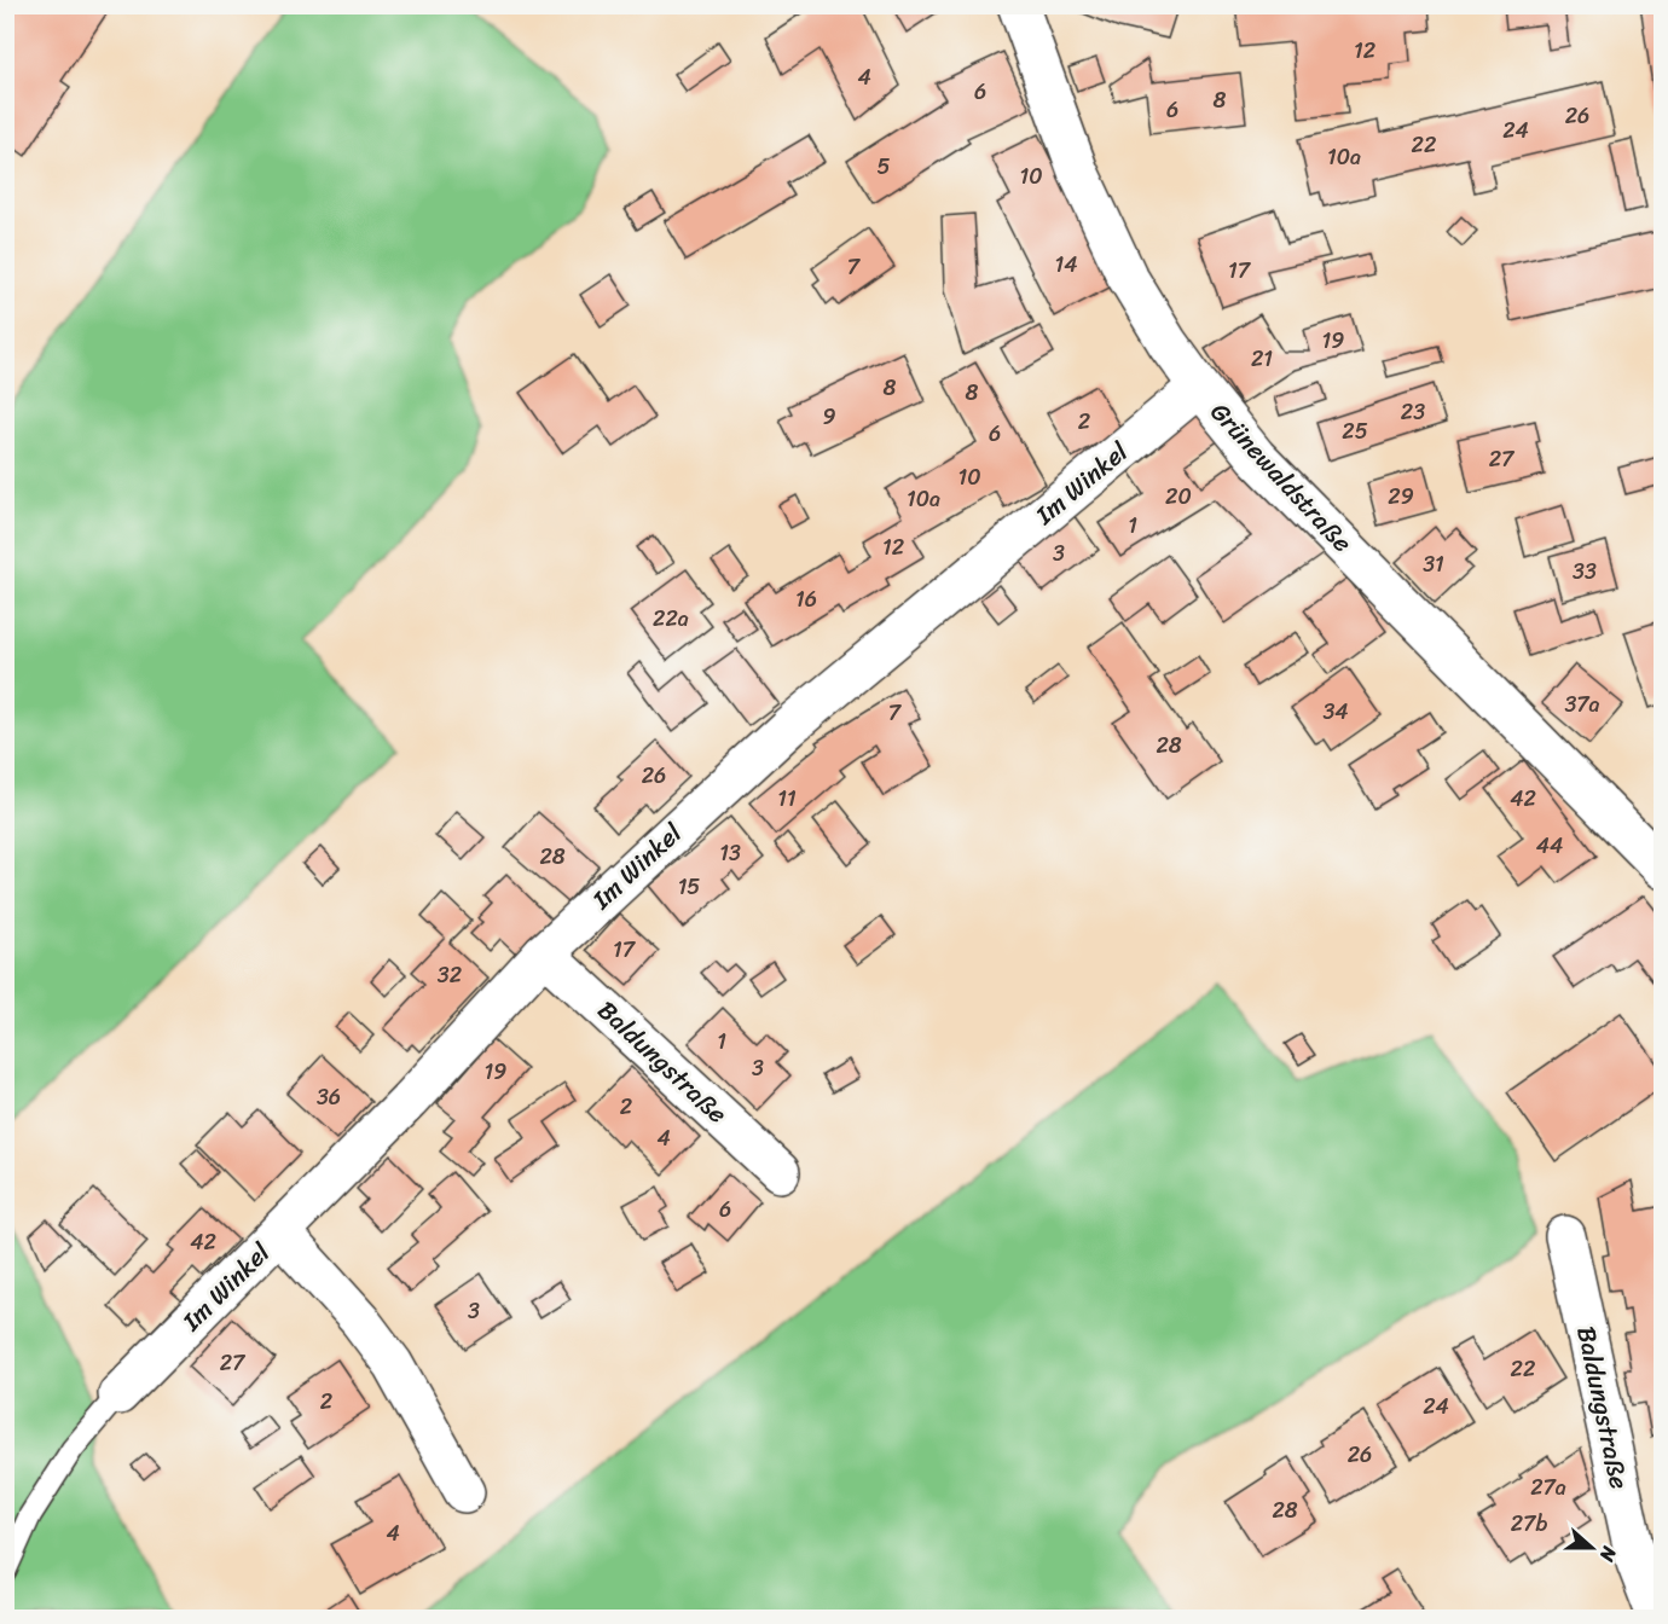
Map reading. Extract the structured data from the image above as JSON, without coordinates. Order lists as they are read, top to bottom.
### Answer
{
  "streets": {
    "street": ["Grünewaldstraße", "Im Winkel", "Baldungstraße"]
  },
  "crossings": [
    ["Grünewaldstraße", "Im Winkel"],
    ["Im Winkel", "Baldungstraße"]
  ],
  "house_numbers": [
    "12",
    "4",
    "6",
    "8",
    "6",
    "26",
    "24",
    "22",
    "10a",
    "5",
    "10",
    "14",
    "7",
    "17",
    "19",
    "21",
    "8",
    "8",
    "23",
    "9",
    "2",
    "25",
    "6",
    "27",
    "10",
    "20",
    "29",
    "10a",
    "1",
    "12",
    "3",
    "31",
    "33",
    "16",
    "22a",
    "37a",
    "34",
    "7",
    "28",
    "26",
    "11",
    "42",
    "44",
    "13",
    "28",
    "15",
    "17",
    "32",
    "1",
    "3",
    "19",
    "36",
    "2",
    "4",
    "6",
    "42",
    "3",
    "27",
    "22",
    "2",
    "24",
    "26",
    "27a",
    "28",
    "27b",
    "4"
  ],
  "north": "right"
}
